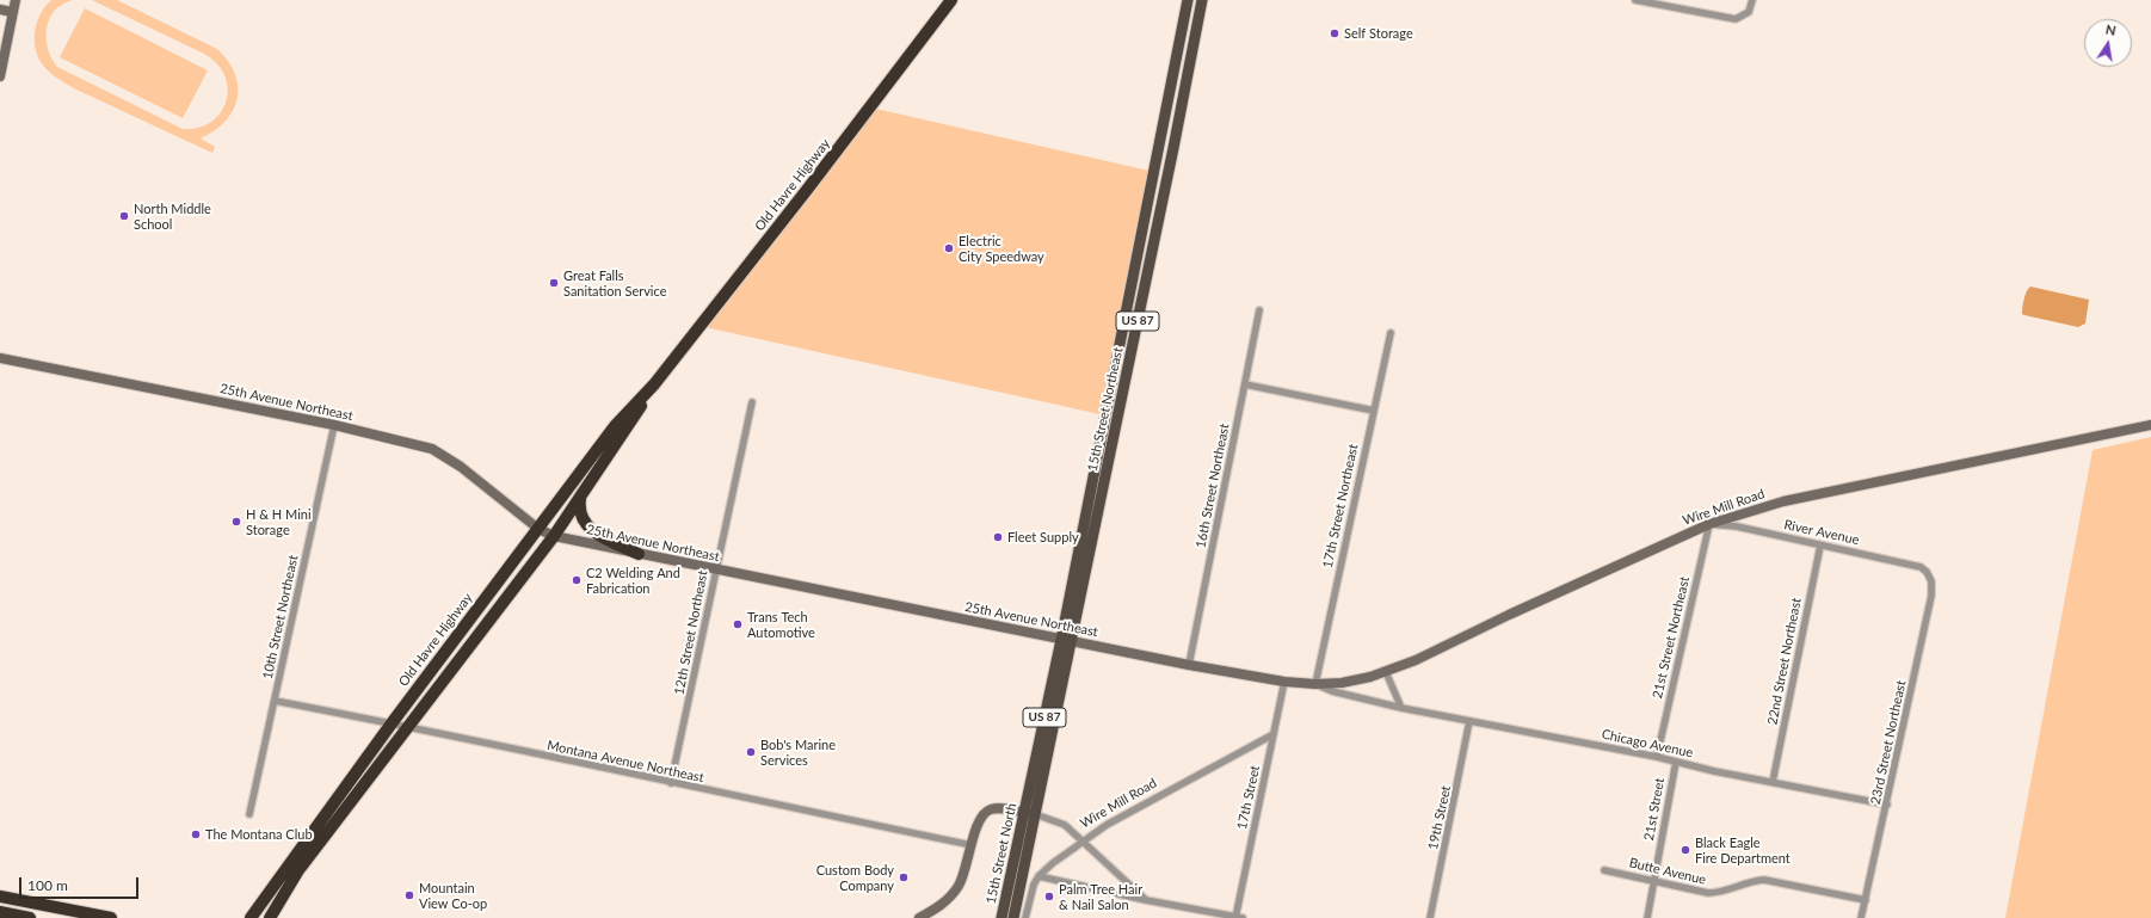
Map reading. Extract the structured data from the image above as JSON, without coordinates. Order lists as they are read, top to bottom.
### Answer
{
  "streets": {
    "highway": ["Old Havre Highway"],
    "main road": ["US 87", "15th Street Northeast", "15th Street North"],
    "street": [
      "25th Avenue Northeast",
      "16th Street Northeast",
      "17th Street Northeast",
      "Wire Mill Road",
      "River Avenue",
      "10th Street Northeast",
      "12th Street Northeast",
      "21st Street Northeast",
      "22nd Street Northeast",
      "23rd Street Northeast",
      "Chicago Avenue",
      "Montana Avenue Northeast",
      "17th Street",
      "21st Street",
      "19th Street",
      "Butte Avenue"
    ]
  },
  "crossings": [
    ["Old Havre Highway", "25th Avenue Northeast"],
    ["Old Havre Highway", "Montana Avenue Northeast"],
    ["25th Avenue Northeast", "15th Street Northeast"],
    ["25th Avenue Northeast", "16th Street Northeast"],
    ["25th Avenue Northeast", "17th Street Northeast"],
    ["25th Avenue Northeast", "Wire Mill Road"],
    ["25th Avenue Northeast", "10th Street Northeast"],
    ["25th Avenue Northeast", "12th Street Northeast"],
    ["25th Avenue Northeast", "Chicago Avenue"],
    ["25th Avenue Northeast", "17th Street"],
    ["15th Street Northeast", "15th Street North"],
    ["17th Street Northeast", "Chicago Avenue"],
    ["Wire Mill Road", "River Avenue"],
    ["Wire Mill Road", "21st Street Northeast"],
    ["Wire Mill Road", "Montana Avenue Northeast"],
    ["Wire Mill Road", "17th Street"],
    ["Wire Mill Road", "15th Street North"],
    ["River Avenue", "21st Street Northeast"],
    ["River Avenue", "22nd Street Northeast"],
    ["River Avenue", "23rd Street Northeast"],
    ["10th Street Northeast", "Montana Avenue Northeast"],
    ["12th Street Northeast", "Montana Avenue Northeast"],
    ["21st Street Northeast", "Chicago Avenue"],
    ["22nd Street Northeast", "Chicago Avenue"],
    ["23rd Street Northeast", "Chicago Avenue"],
    ["23rd Street Northeast", "Butte Avenue"],
    ["Chicago Avenue", "21st Street"],
    ["Chicago Avenue", "19th Street"],
    ["21st Street", "Butte Avenue"]
  ],
  "places": [
    "Self Storage",
    "North Middle School",
    "Electric City Speedway",
    "Great Falls Sanitation Service",
    "H & H Mini Storage",
    "Fleet Supply",
    "C2 Welding And Fabrication",
    "Trans Tech Automotive",
    "Bob's Marine Services",
    "The Montana Club",
    "Black Eagle Fire Department",
    "Custom Body Company",
    "Mountain View Co-op",
    "Palm Tree Hair & Nail Salon"
  ],
  "scale_bar": "100 m",
  "north": "top"
}
